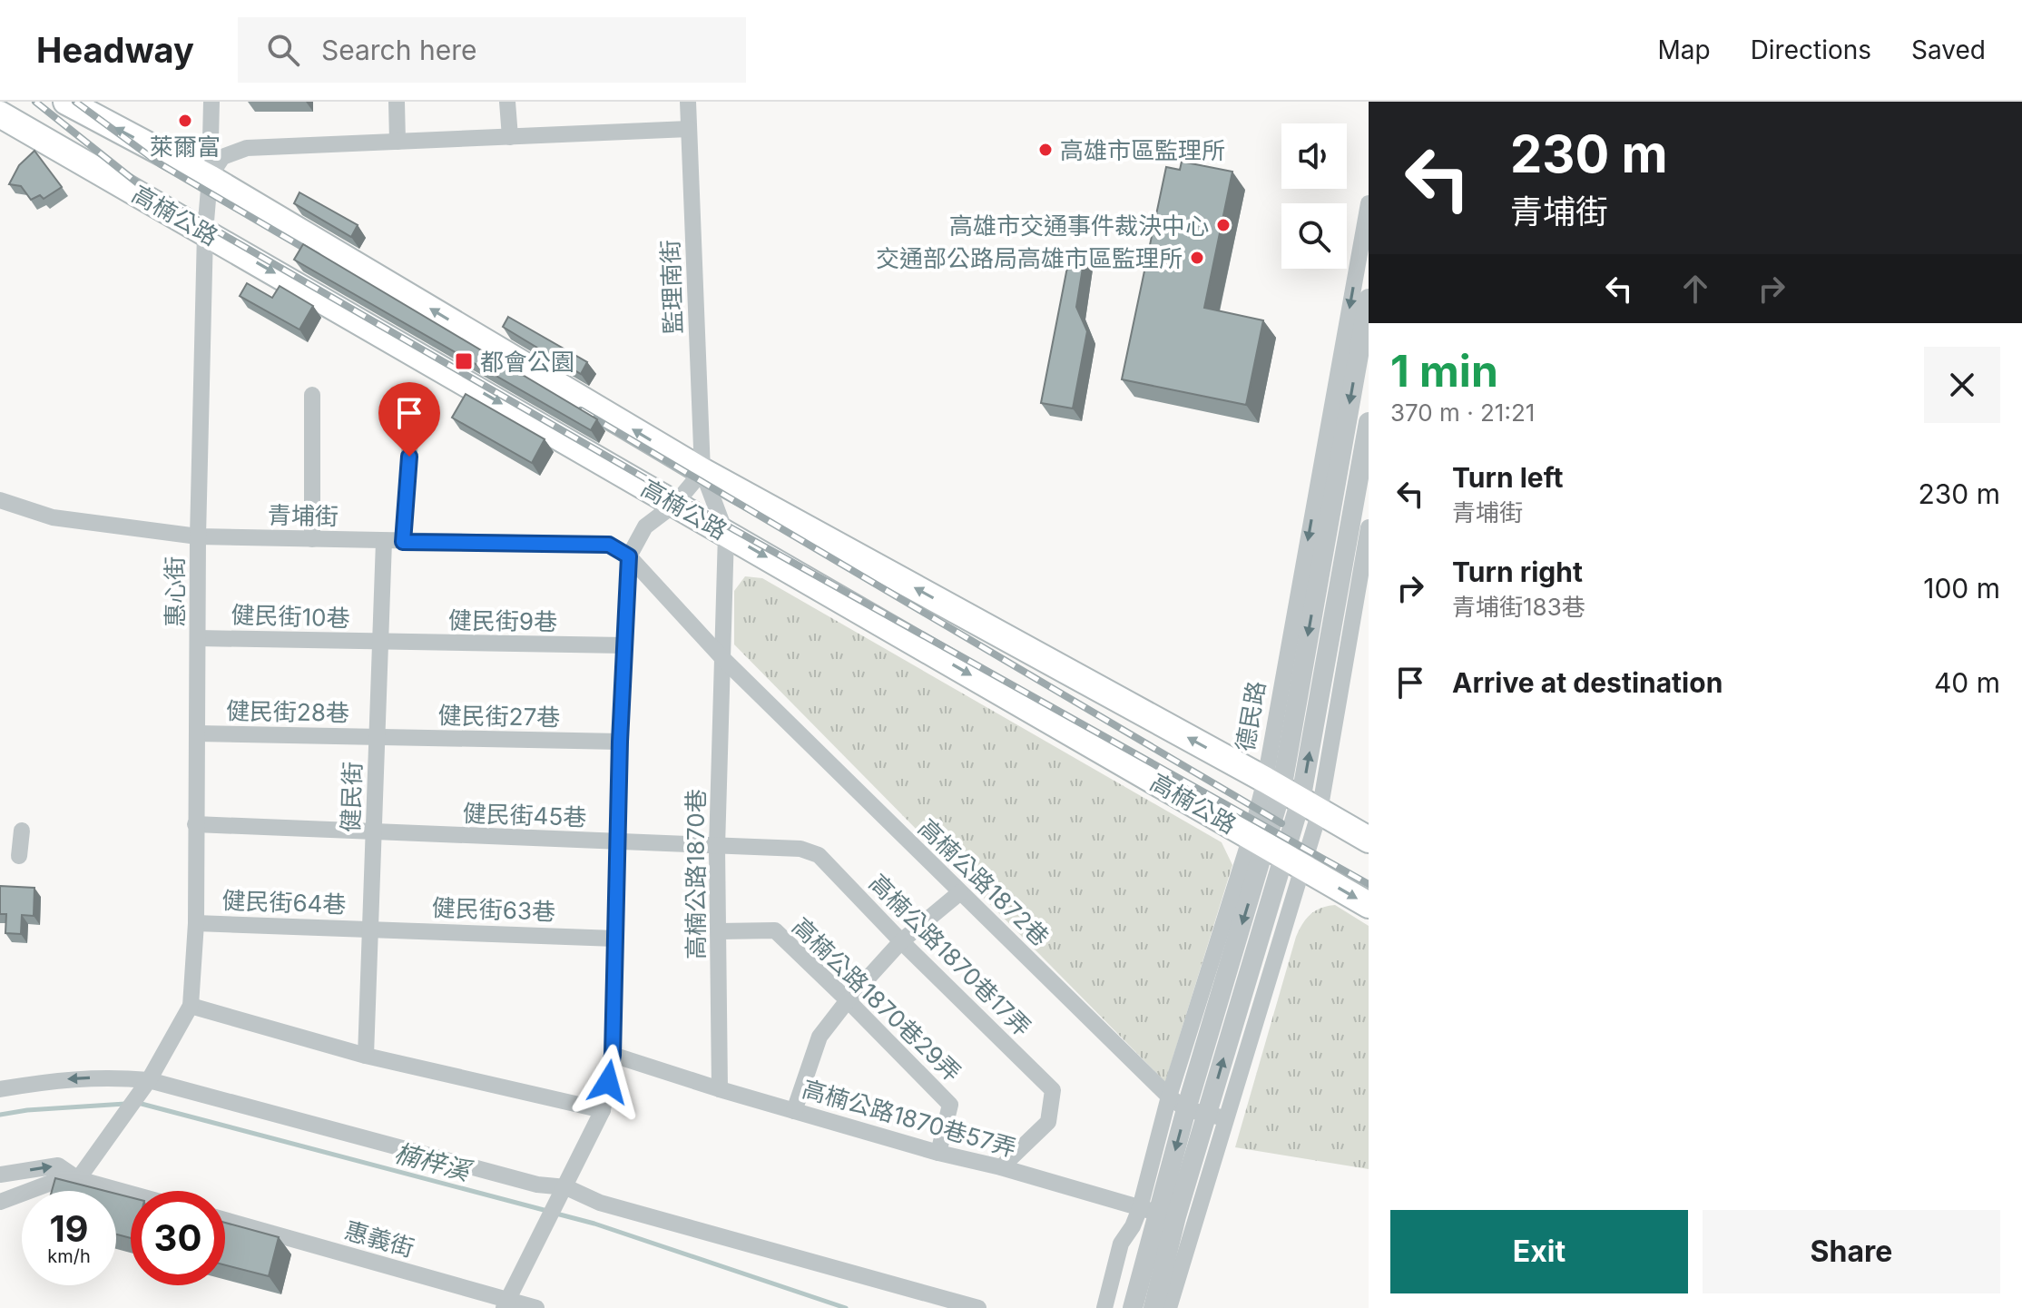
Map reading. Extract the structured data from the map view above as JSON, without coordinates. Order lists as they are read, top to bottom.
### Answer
{
  "streets": {
    "main road": ["高楠公路"],
    "street": [
      "監理南街",
      "青埔街",
      "惠心街",
      "健民街10巷",
      "健民街9巷",
      "健民街28巷",
      "健民街27巷",
      "德民路",
      "健民街",
      "健民街45巷",
      "高楠公路1870巷",
      "高楠公路1872巷",
      "健民街64巷",
      "健民街63巷",
      "高楠公路1870巷17弄",
      "高楠公路1870巷29弄",
      "高楠公路1870巷57弄",
      "惠義街"
    ]
  },
  "crossings": [
    ["高楠公路", "監理南街"],
    ["高楠公路", "惠心街"],
    ["高楠公路", "德民路"],
    ["高楠公路", "高楠公路1870巷"],
    ["監理南街", "高楠公路1870巷"],
    ["青埔街", "惠心街"],
    ["青埔街", "健民街"],
    ["青埔街", "高楠公路1872巷"],
    ["惠心街", "健民街10巷"],
    ["惠心街", "健民街28巷"],
    ["惠心街", "健民街45巷"],
    ["惠心街", "健民街64巷"],
    ["健民街10巷", "健民街9巷"],
    ["健民街10巷", "健民街"],
    ["健民街9巷", "健民街"],
    ["健民街28巷", "健民街27巷"],
    ["健民街28巷", "健民街"],
    ["健民街27巷", "健民街"],
    ["德民路", "高楠公路1872巷"],
    ["德民路", "高楠公路1870巷57弄"],
    ["健民街", "健民街45巷"],
    ["健民街", "健民街64巷"],
    ["健民街", "健民街63巷"],
    ["健民街45巷", "高楠公路1870巷"],
    ["健民街45巷", "高楠公路1870巷17弄"],
    ["高楠公路1870巷", "高楠公路1872巷"],
    ["高楠公路1870巷", "高楠公路1870巷17弄"],
    ["高楠公路1870巷", "高楠公路1870巷29弄"],
    ["高楠公路1870巷", "高楠公路1870巷57弄"],
    ["健民街64巷", "健民街63巷"],
    ["高楠公路1870巷17弄", "高楠公路1870巷57弄"],
    ["高楠公路1870巷29弄", "高楠公路1870巷57弄"]
  ],
  "water": ["楠梓溪"],
  "places": {
    "other": [
      "萊爾富",
      "高雄市區監理所",
      "高雄市交通事件裁決中心",
      "交通部公路局高雄市區監理所"
    ],
    "transit": ["都會公園"]
  },
  "page": {
    "header": "Headway",
    "search": "Search here",
    "nav": ["Map", "Directions", "Saved"],
    "turn": ["230 m", "青埔街"],
    "heading": ["1 min", "370 m · 21:21"],
    "list": [
      {
        "name": "Turn left",
        "note": "青埔街",
        "value": "230 m"
      },
      {
        "name": "Turn right",
        "note": "青埔街183巷",
        "value": "100 m"
      },
      {
        "name": "Arrive at destination",
        "value": "40 m"
      }
    ],
    "speed": "19 km/h",
    "limit": "30",
    "buttons": ["Exit", "Share"]
  }
}
